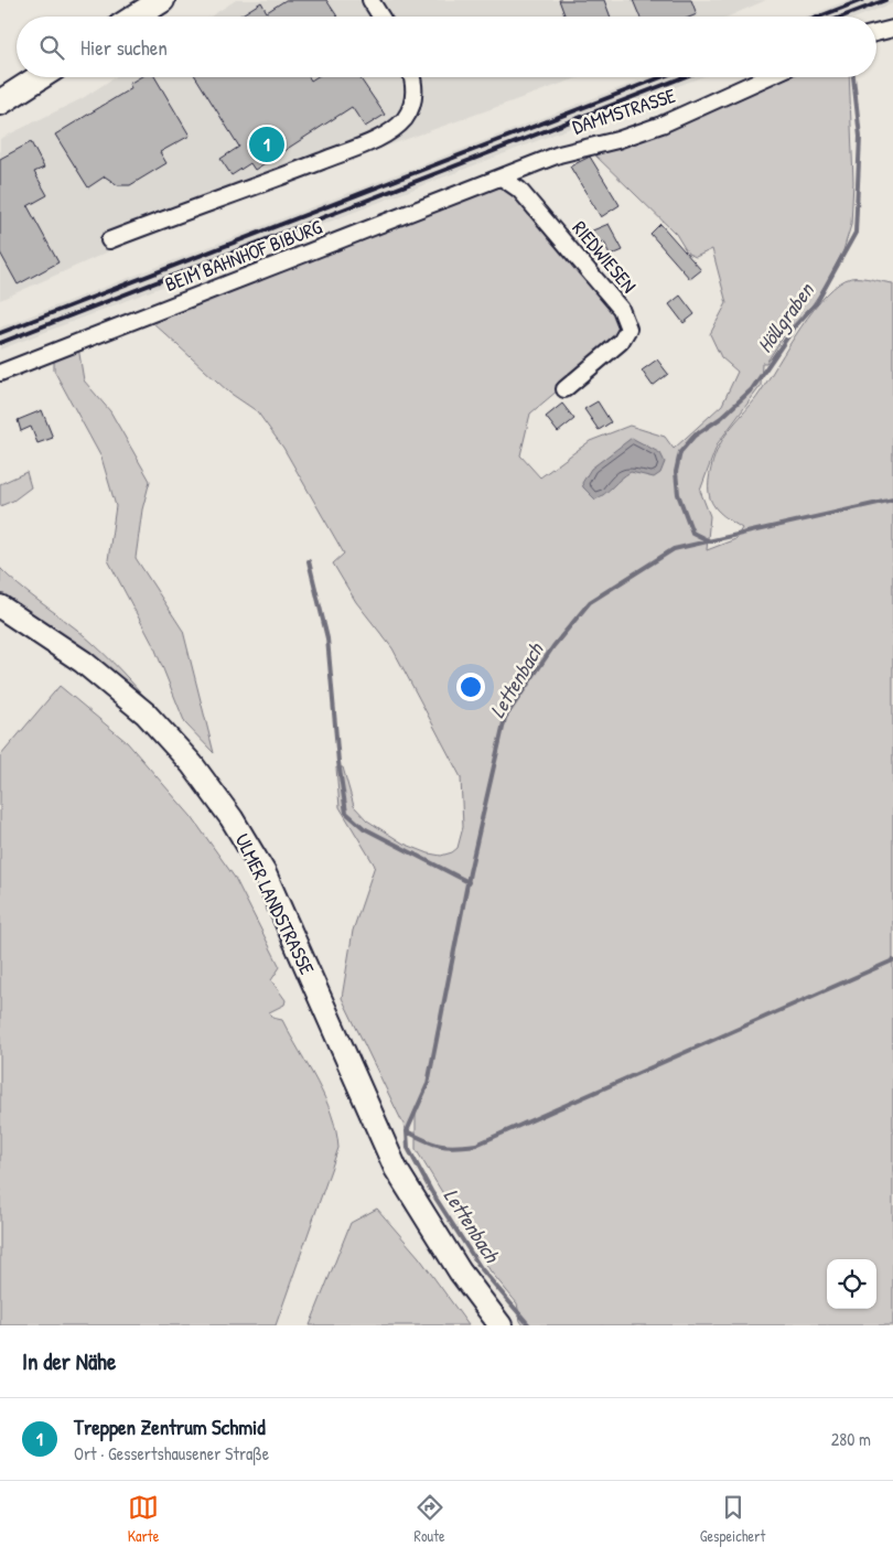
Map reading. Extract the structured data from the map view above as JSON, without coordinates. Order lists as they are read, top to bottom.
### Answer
{
  "streets": {
    "main road": ["ULMER LANDSTRASSE"],
    "street": ["DAMMSTRASSE", "BEIM BAHNHOF BIBURG", "RIEDWIESEN"]
  },
  "crossings": [
    ["DAMMSTRASSE", "BEIM BAHNHOF BIBURG"],
    ["DAMMSTRASSE", "RIEDWIESEN"],
    ["BEIM BAHNHOF BIBURG", "RIEDWIESEN"]
  ],
  "water": ["Höllgraben", "Lettenbach"],
  "page": {
    "search": "Hier suchen",
    "pins": "1",
    "heading": "In der Nähe",
    "list": [
      {
        "mark": "1",
        "name": "Treppen Zentrum Schmid",
        "note": "Ort · Gessertshausener Straße",
        "value": "280 m"
      }
    ],
    "nav": ["Karte", "Route", "Gespeichert"]
  }
}
